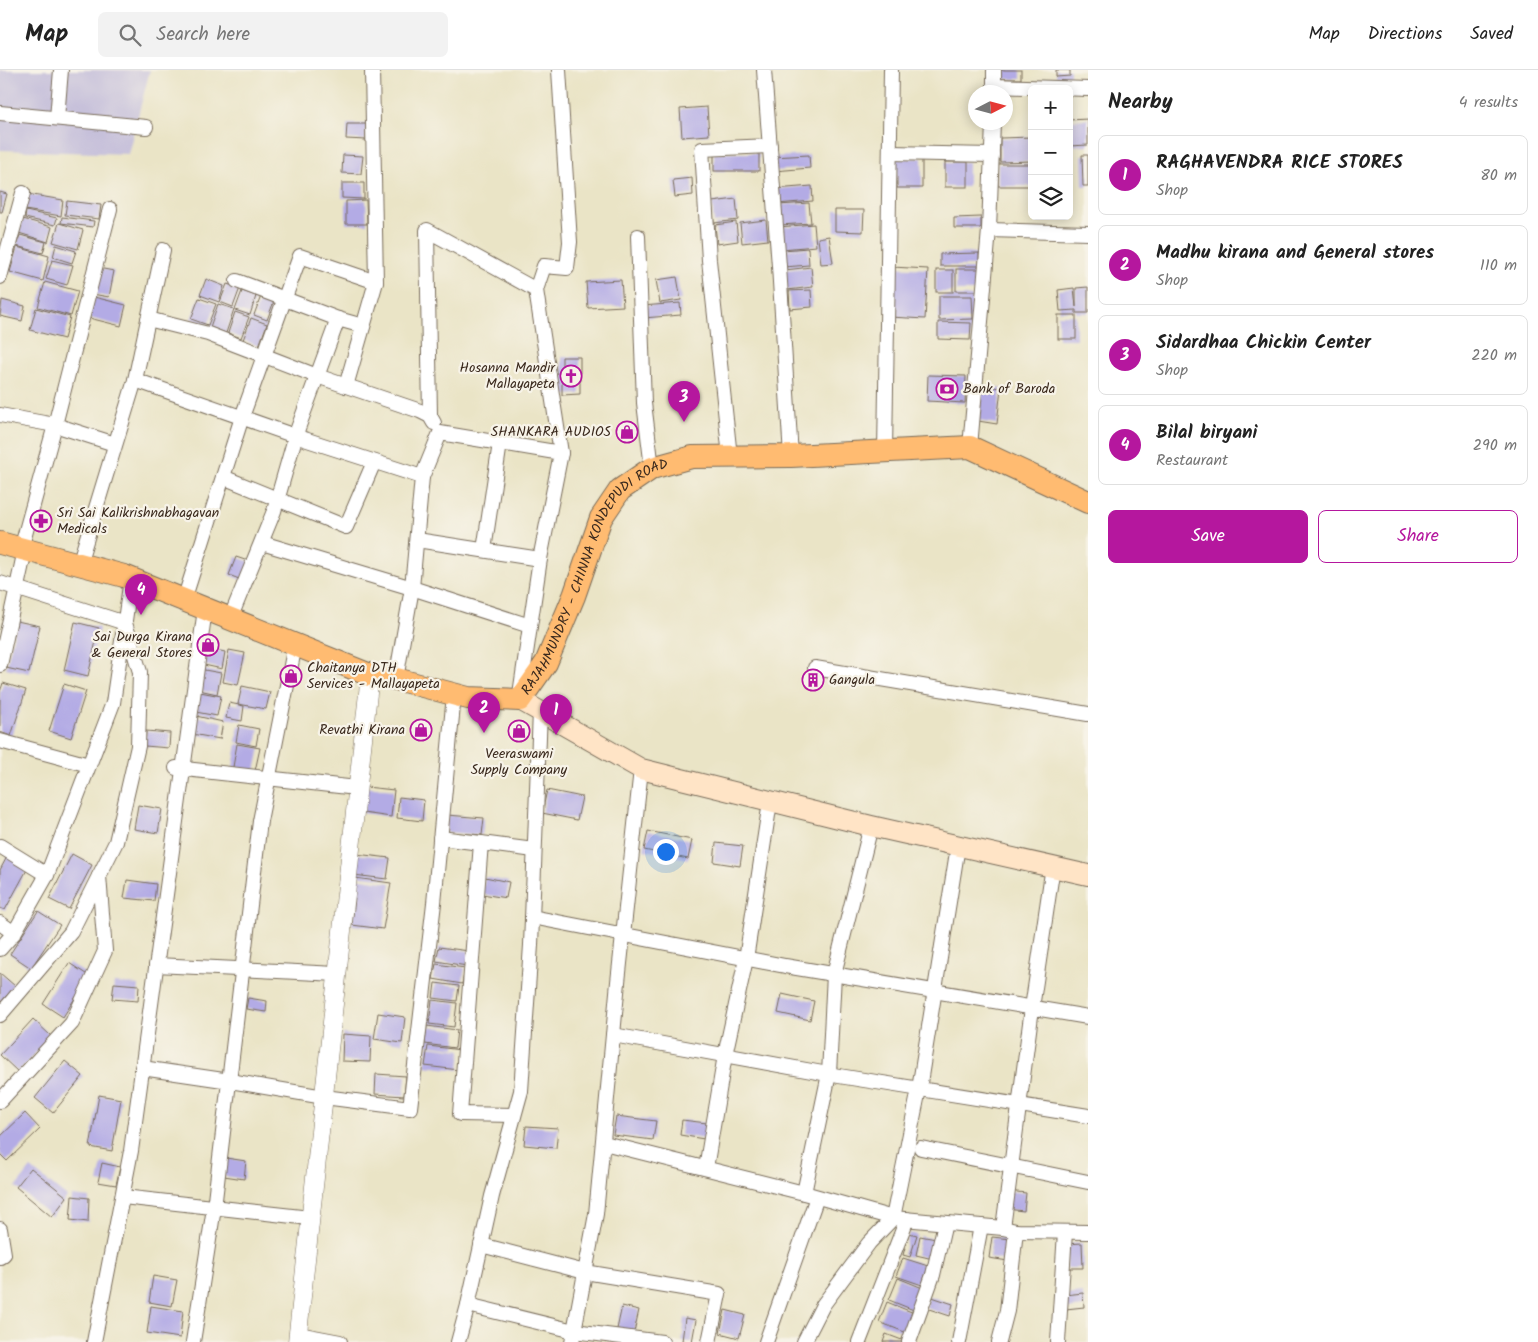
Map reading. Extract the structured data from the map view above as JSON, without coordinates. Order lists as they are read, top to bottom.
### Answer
{
  "streets": {
    "main road": ["RAJAHMUNDRY - CHINNA KONDEPUDI ROAD"]
  },
  "places": {
    "church": ["Hosanna Mandir Mallayapeta"],
    "bank": ["Bank of Baroda"],
    "shop": [
      "SHANKARA AUDIOS",
      "Sai Durga Kirana & General Stores",
      "Chaitanya DTH Services - Mallayapeta",
      "Revathi Kirana",
      "Veeraswami Supply Company"
    ],
    "pharmacy": ["Sri Sai Kalikrishnabhagavan Medicals"],
    "building": ["Gangula"]
  },
  "north": "right",
  "page": {
    "header": "Map",
    "search": "Search here",
    "nav": ["Map", "Directions", "Saved"],
    "heading": ["Nearby", "4 results"],
    "map_buttons": ["+", "−"],
    "list": [
      {
        "mark": "1",
        "name": "RAGHAVENDRA RICE STORES",
        "note": "Shop",
        "value": "80 m"
      },
      {
        "mark": "2",
        "name": "Madhu kirana and General stores",
        "note": "Shop",
        "value": "110 m"
      },
      {
        "mark": "3",
        "name": "Sidardhaa Chickin Center",
        "note": "Shop",
        "value": "220 m"
      },
      {
        "mark": "4",
        "name": "Bilal biryani",
        "note": "Restaurant",
        "value": "290 m"
      }
    ],
    "pins": [
      "3",
      "4",
      "2",
      "1"
    ],
    "buttons": ["Save", "Share"]
  }
}
